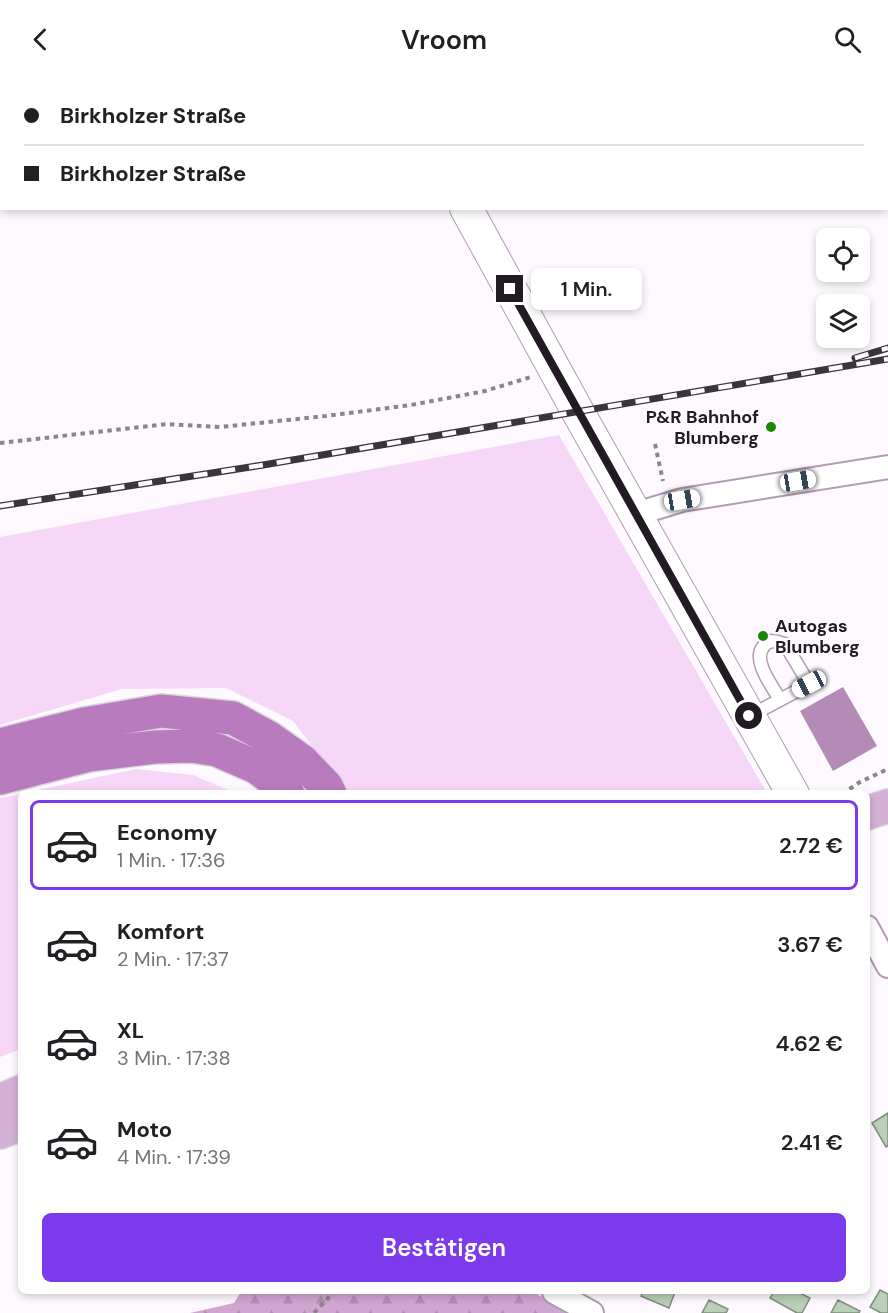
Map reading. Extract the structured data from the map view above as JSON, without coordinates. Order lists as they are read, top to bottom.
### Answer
{
  "places": ["P&R Bahnhof Blumberg", "Autogas Blumberg"],
  "page": {
    "header": "Vroom",
    "banner": ["Birkholzer Straße", "Birkholzer Straße"],
    "bubble": "1 Min.",
    "list": [
      {
        "name": "Economy",
        "note": "1 Min. · 17:36",
        "value": "2.72 €"
      },
      {
        "name": "Komfort",
        "note": "2 Min. · 17:37",
        "value": "3.67 €"
      },
      {
        "name": "XL",
        "note": "3 Min. · 17:38",
        "value": "4.62 €"
      },
      {
        "name": "Moto",
        "note": "4 Min. · 17:39",
        "value": "2.41 €"
      }
    ],
    "buttons": "Bestätigen"
  }
}
